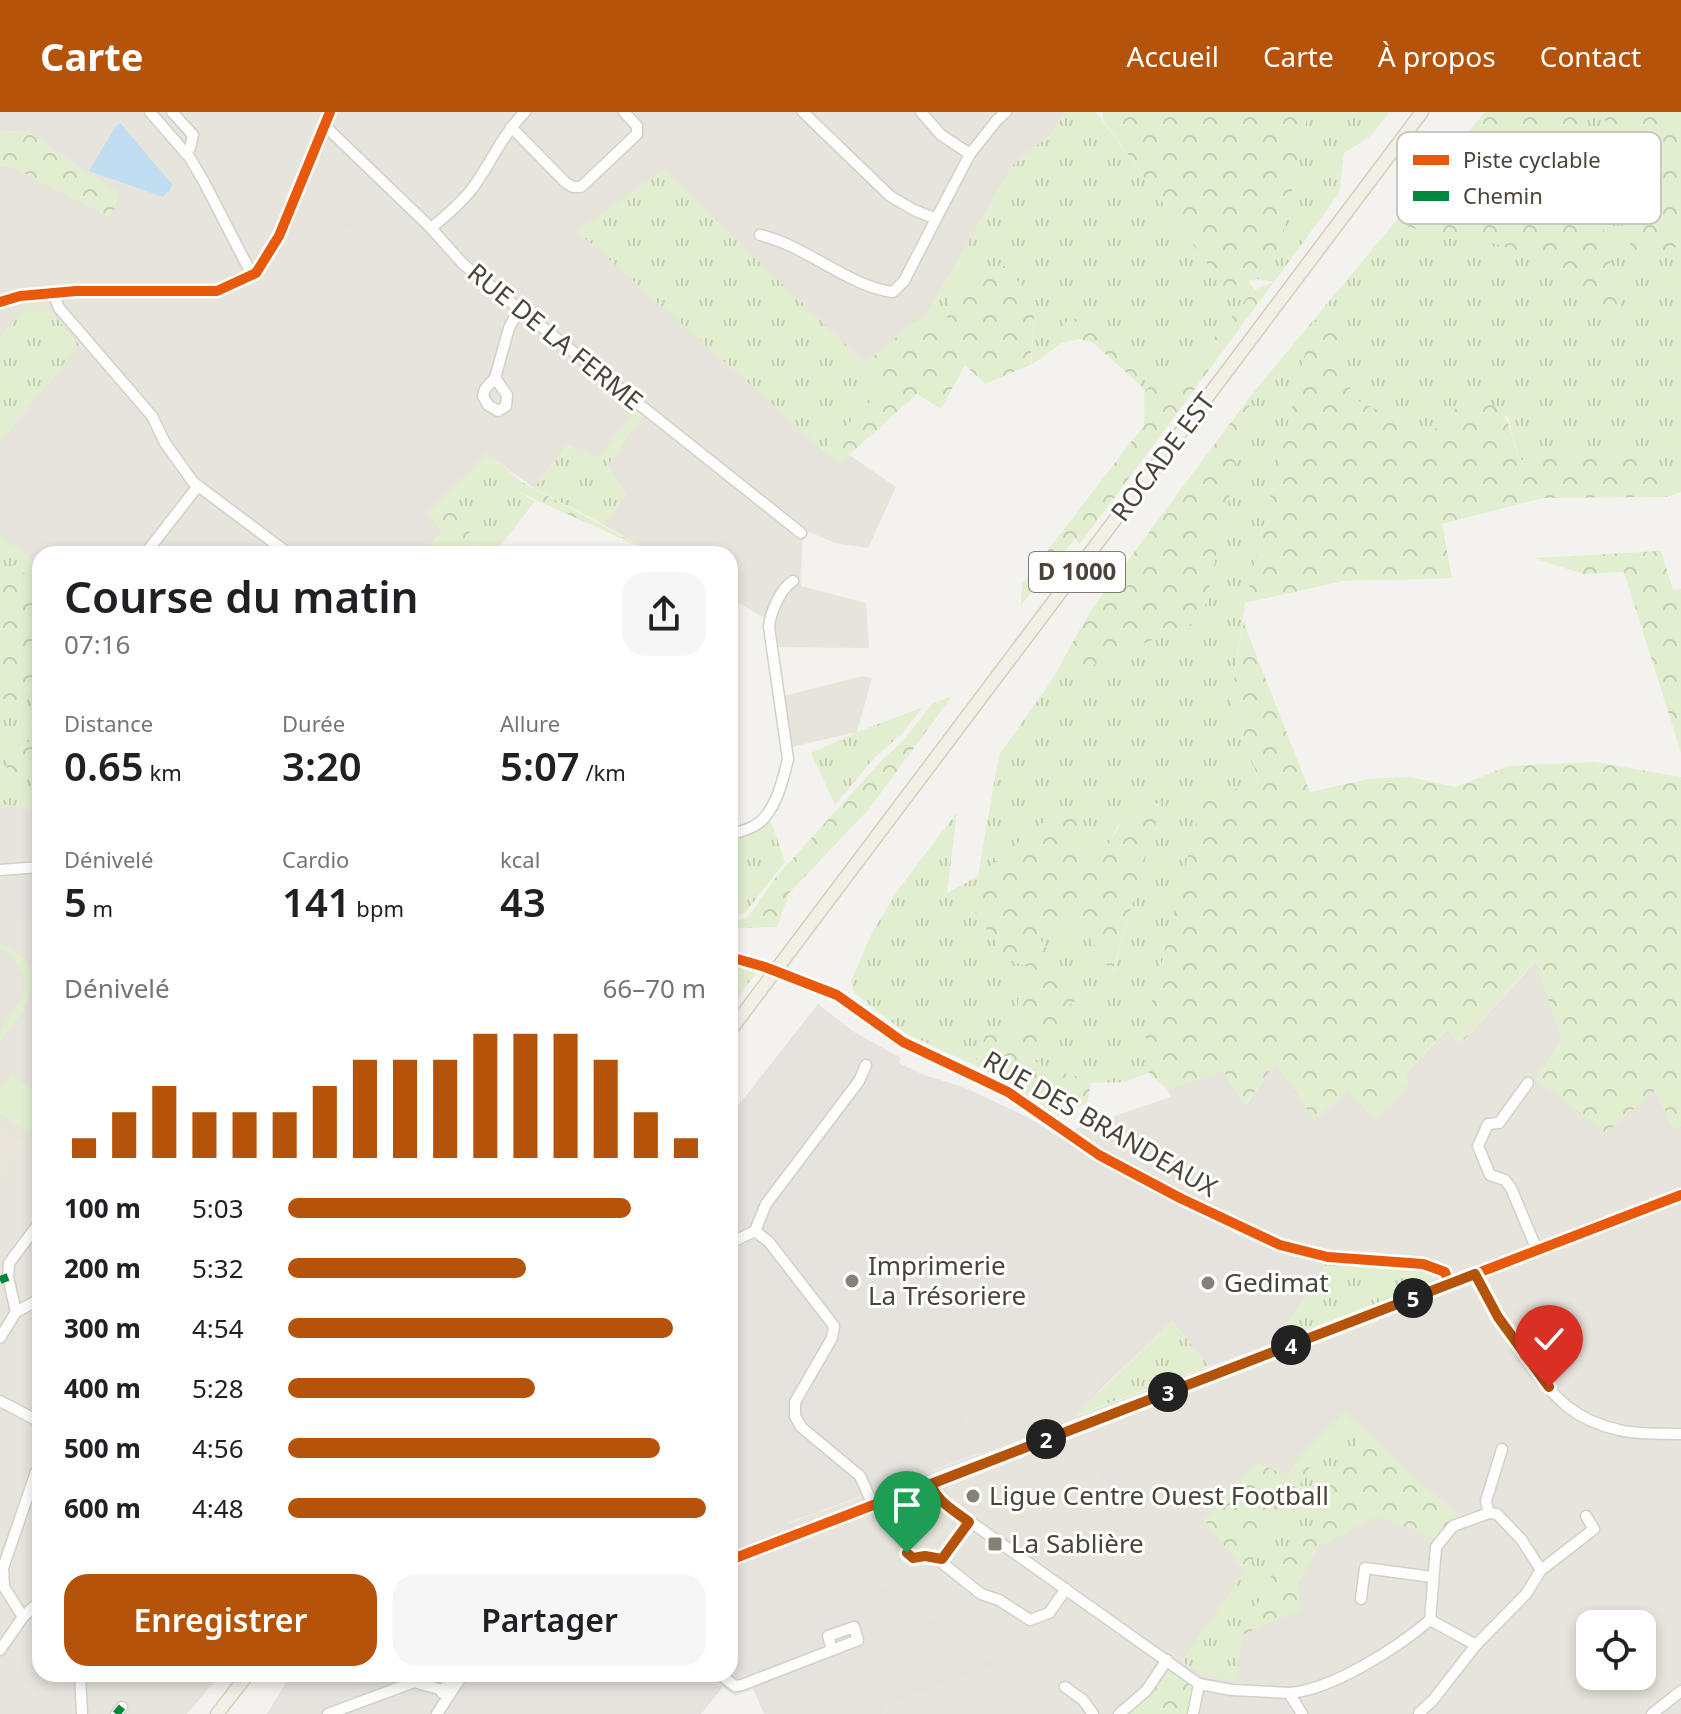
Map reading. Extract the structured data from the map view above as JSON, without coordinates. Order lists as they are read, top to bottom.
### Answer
{
  "streets": {
    "main road": ["ROCADE EST", "D 1000"],
    "street": ["RUE DE LA FERME", "RUE DES BRANDEAUX"]
  },
  "places": {
    "other": ["Imprimerie La Trésoriere", "Gedimat", "Ligue Centre Ouest Football"],
    "transit": ["La Sablière"]
  },
  "legend": ["Piste cyclable", "Chemin"],
  "page": {
    "header": "Carte",
    "nav": [
      "Accueil",
      "Carte",
      "À propos",
      "Contact"
    ],
    "heading": ["Course du matin", "07:16"],
    "stats": [
      ["Distance", "0.65 km"],
      ["Durée", "3:20"],
      ["Allure", "5:07 /km"],
      ["Dénivelé", "5 m"],
      ["Cardio", "141 bpm"],
      ["kcal", "43"]
    ],
    "chart": ["Dénivelé", "66–70 m"],
    "list": [
      {
        "name": "100 m",
        "note": "5:03"
      },
      {
        "name": "200 m",
        "note": "5:32"
      },
      {
        "name": "300 m",
        "note": "4:54"
      },
      {
        "name": "400 m",
        "note": "5:28"
      },
      {
        "name": "500 m",
        "note": "4:56"
      },
      {
        "name": "600 m",
        "note": "4:48"
      }
    ],
    "pins": [
      "5",
      "4",
      "3",
      "2"
    ],
    "buttons": ["Enregistrer", "Partager"]
  }
}
